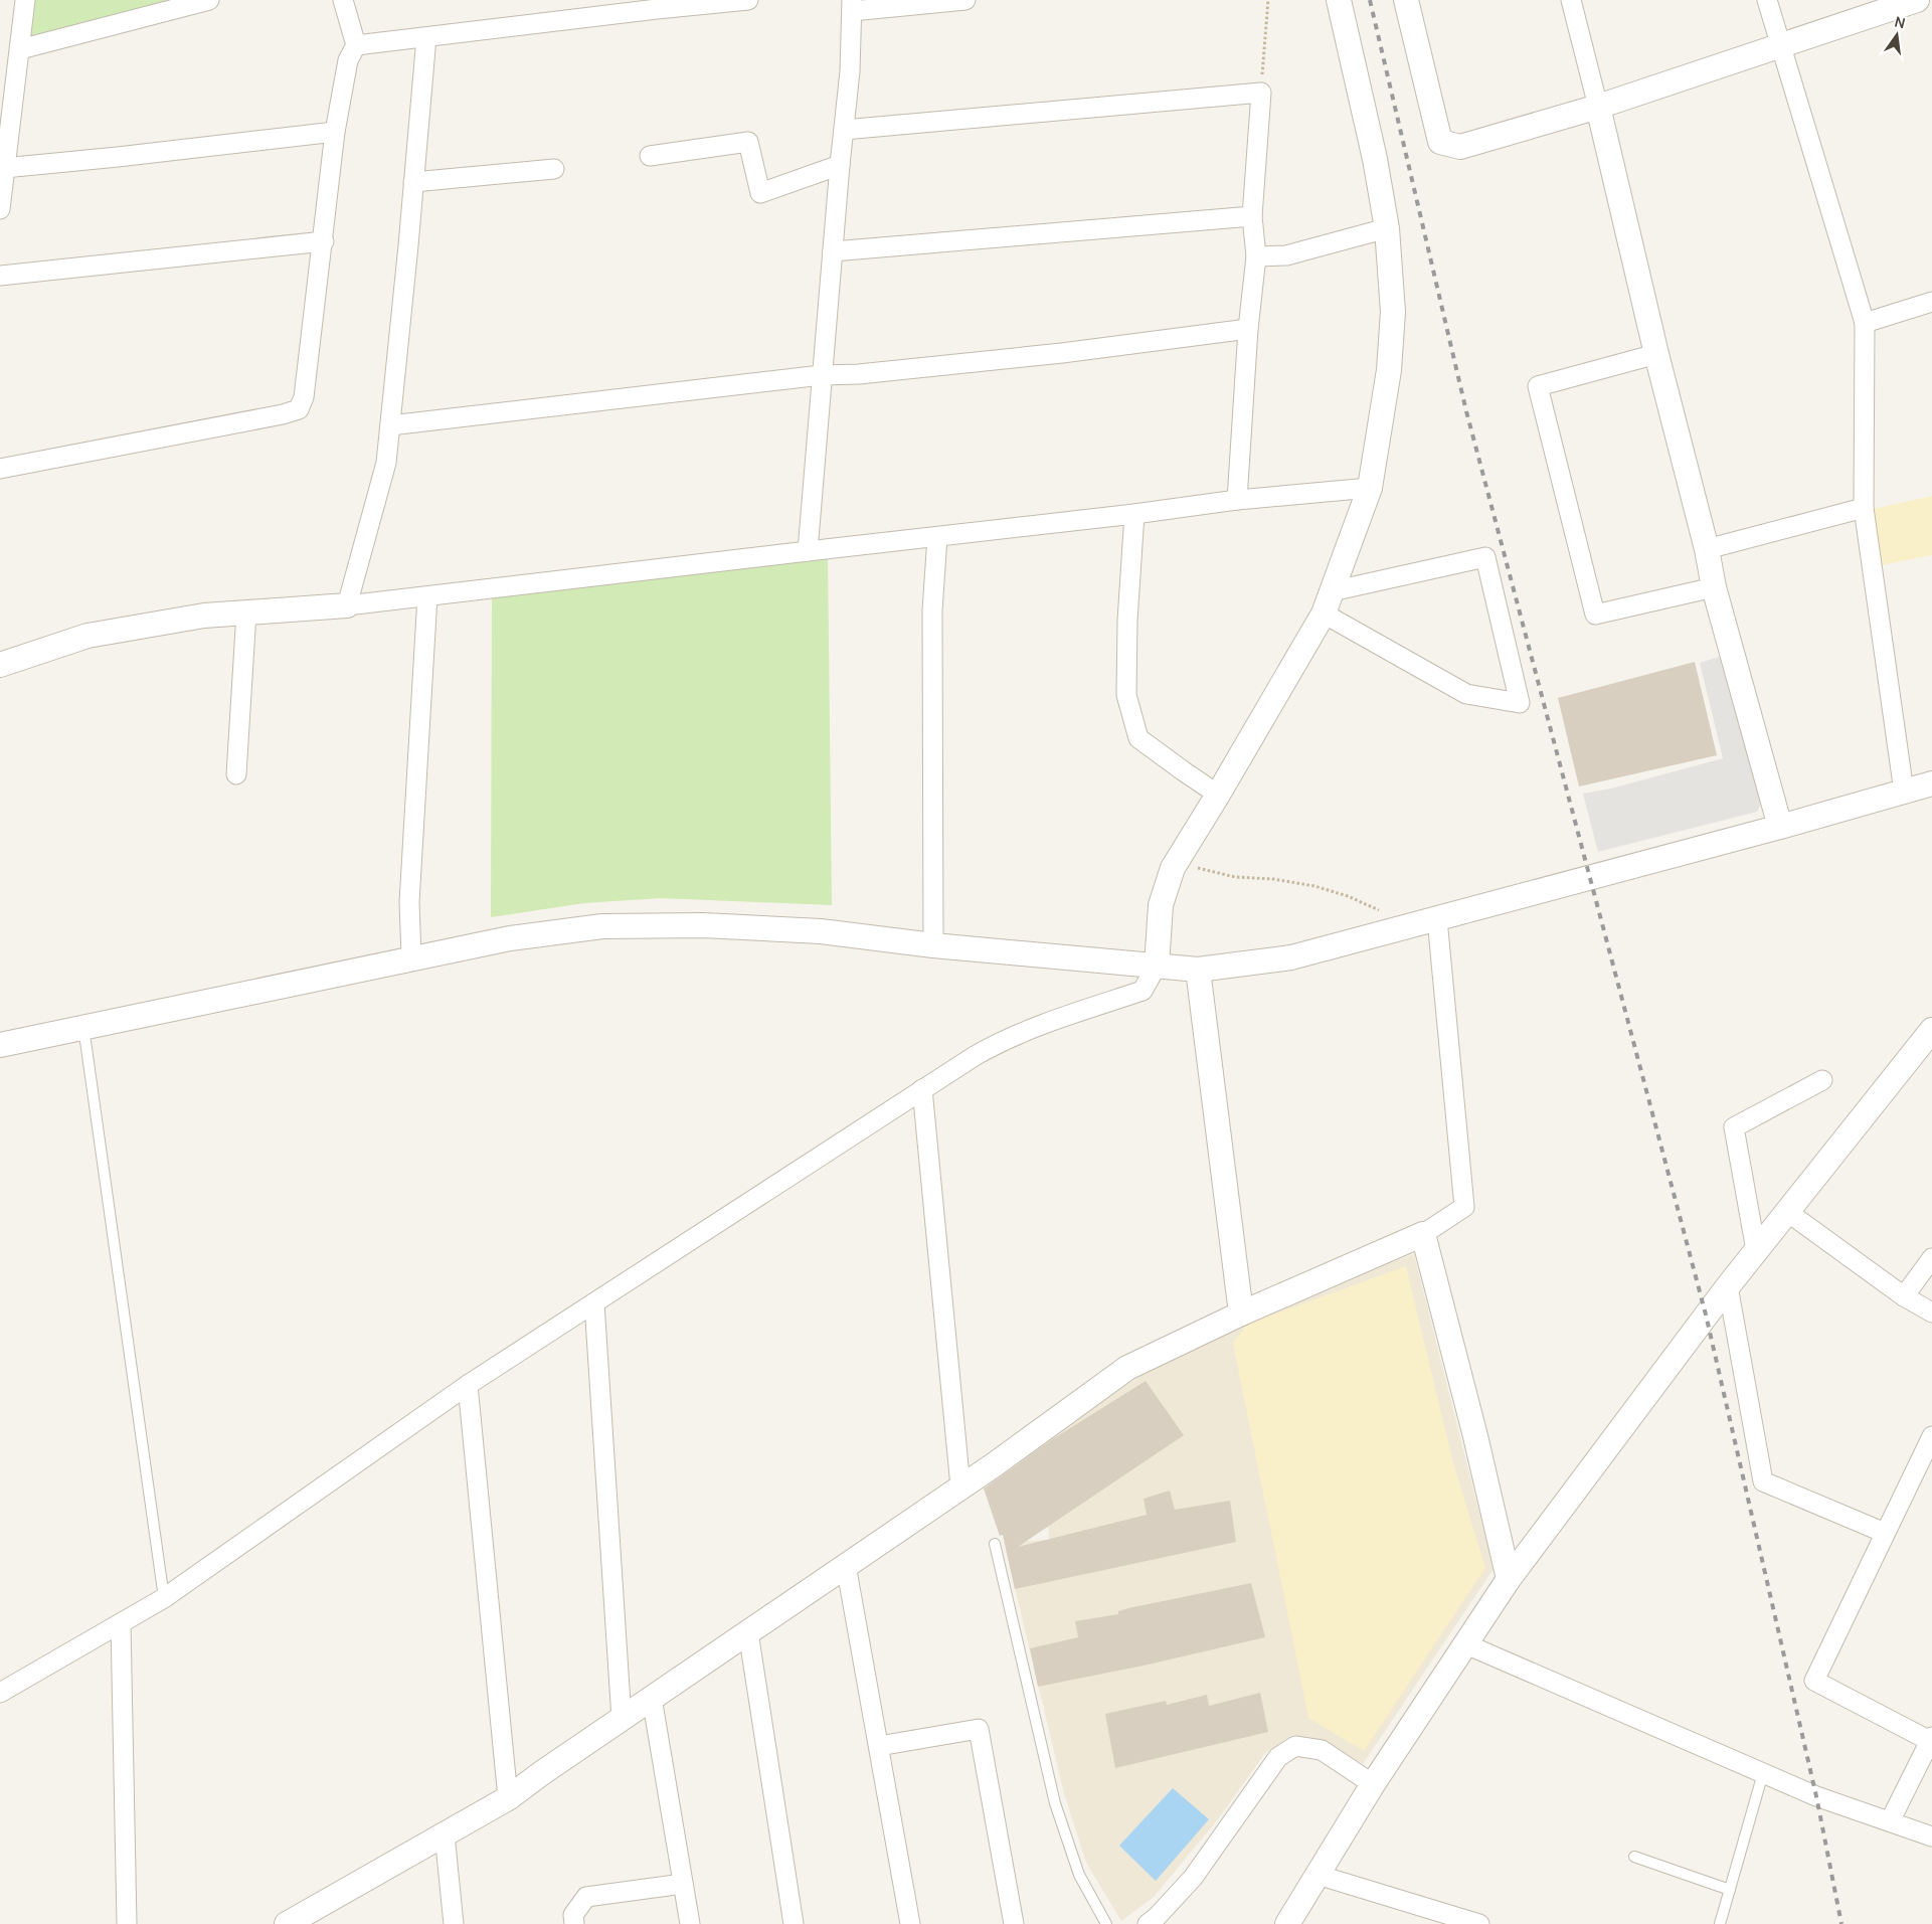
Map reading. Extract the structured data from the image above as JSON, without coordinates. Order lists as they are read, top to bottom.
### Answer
{
  "north": "top"
}
